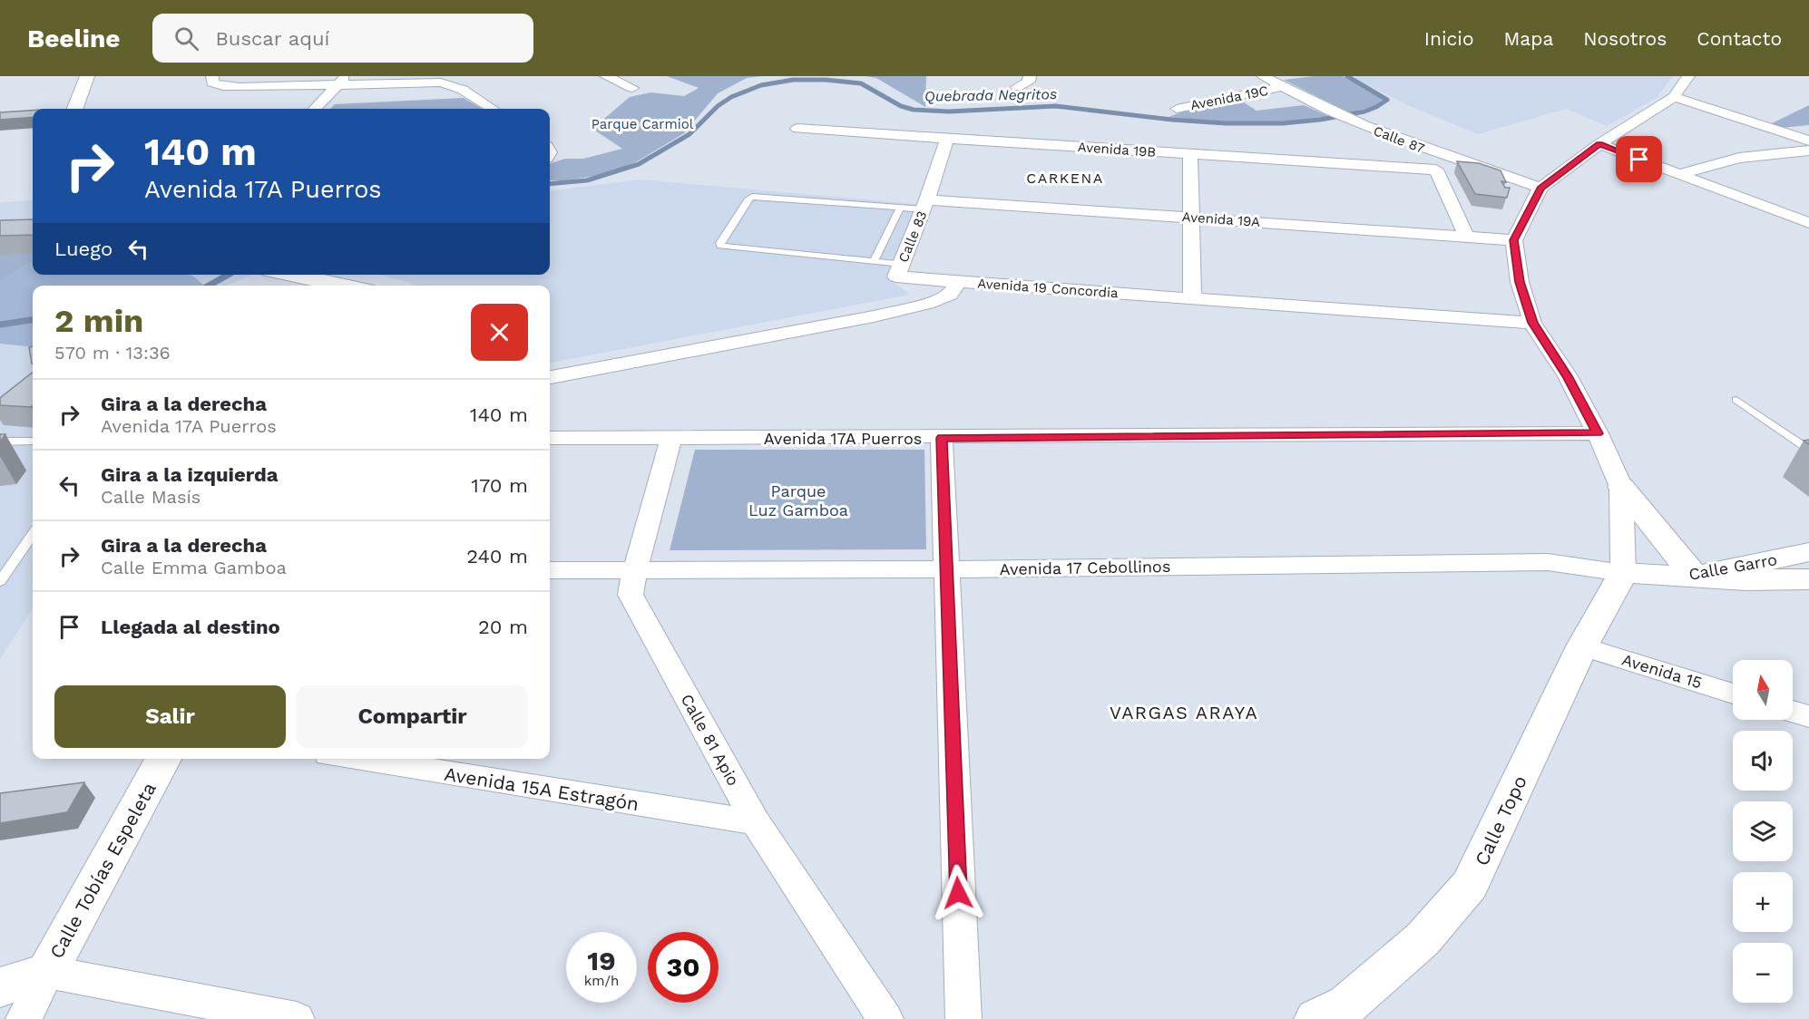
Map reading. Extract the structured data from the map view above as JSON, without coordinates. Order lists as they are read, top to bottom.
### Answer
{
  "streets": {
    "street": [
      "Avenida 19C",
      "Calle 87",
      "Avenida 19B",
      "Avenida 19A",
      "Calle 83",
      "Avenida 19 Concordia",
      "Avenida 17A Puerros",
      "Calle Garro",
      "Avenida 17 Cebollinos",
      "Avenida 15",
      "Calle 81 Apio",
      "Avenida 15A Estragón",
      "Calle Topo",
      "Calle Tobías Espeleta"
    ]
  },
  "crossings": [
    ["Avenida 19C", "Calle 87"],
    ["Avenida 19B", "Avenida 19A"],
    ["Avenida 19B", "Calle 83"],
    ["Avenida 19A", "Calle 83"],
    ["Calle 83", "Avenida 19 Concordia"],
    ["Avenida 17A Puerros", "Calle 81 Apio"],
    ["Calle Garro", "Avenida 17 Cebollinos"],
    ["Calle Garro", "Calle Topo"],
    ["Avenida 17 Cebollinos", "Calle 81 Apio"],
    ["Avenida 17 Cebollinos", "Calle Topo"],
    ["Avenida 15", "Calle Topo"],
    ["Calle 81 Apio", "Avenida 15A Estragón"]
  ],
  "districts": ["CARKENA", "VARGAS ARAYA"],
  "water": ["Quebrada Negritos"],
  "parks": ["Parque Carmiol", "Parque Luz Gamboa"],
  "north": "top",
  "page": {
    "header": "Beeline",
    "search": "Buscar aquí",
    "nav": [
      "Inicio",
      "Mapa",
      "Nosotros",
      "Contacto"
    ],
    "turn": ["140 m", "Avenida 17A Puerros"],
    "then": "Luego",
    "heading": ["2 min", "570 m · 13:36"],
    "list": [
      {
        "name": "Gira a la derecha",
        "note": "Avenida 17A Puerros",
        "value": "140 m"
      },
      {
        "name": "Gira a la izquierda",
        "note": "Calle Masís",
        "value": "170 m"
      },
      {
        "name": "Gira a la derecha",
        "note": "Calle Emma Gamboa",
        "value": "240 m"
      },
      {
        "name": "Llegada al destino",
        "value": "20 m"
      }
    ],
    "map_buttons": ["+", "−"],
    "buttons": ["Salir", "Compartir"],
    "speed": "19 km/h",
    "limit": "30"
  }
}
